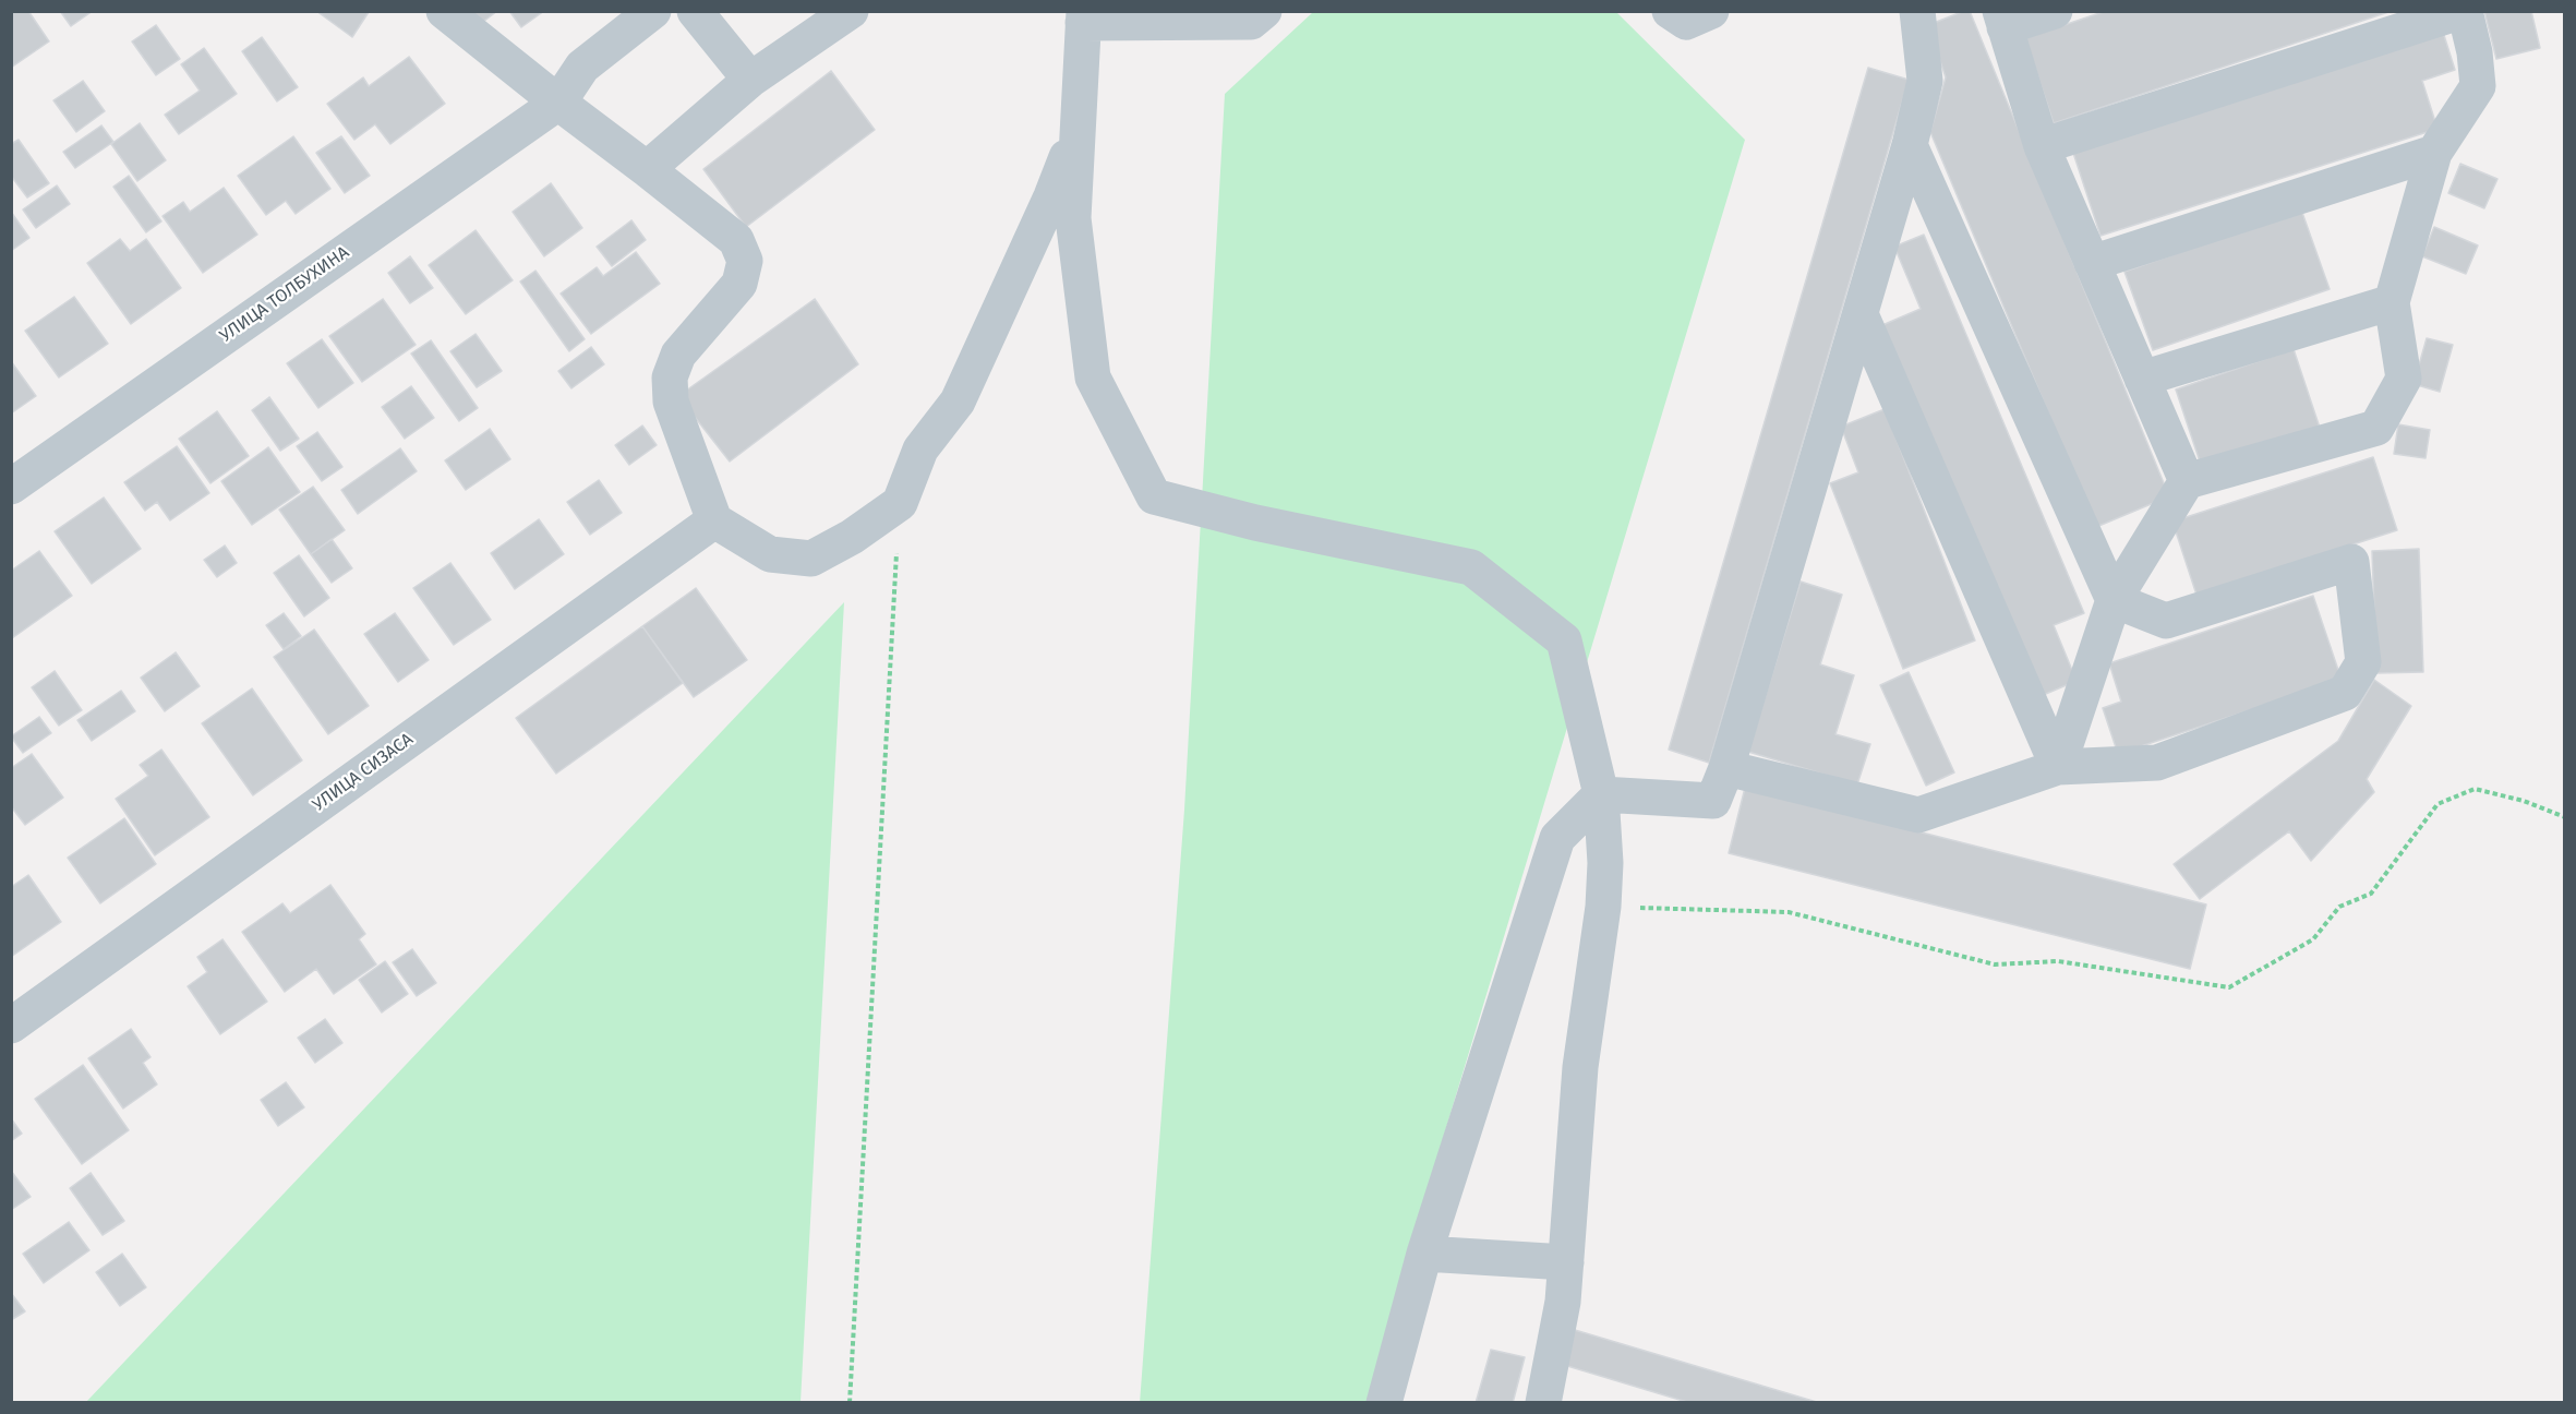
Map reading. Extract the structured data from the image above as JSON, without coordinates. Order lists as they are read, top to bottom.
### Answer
{
  "streets": {
    "street": ["УЛИЦА ТОЛБУХИНА", "УЛИЦА СИЗАСА"]
  }
}
